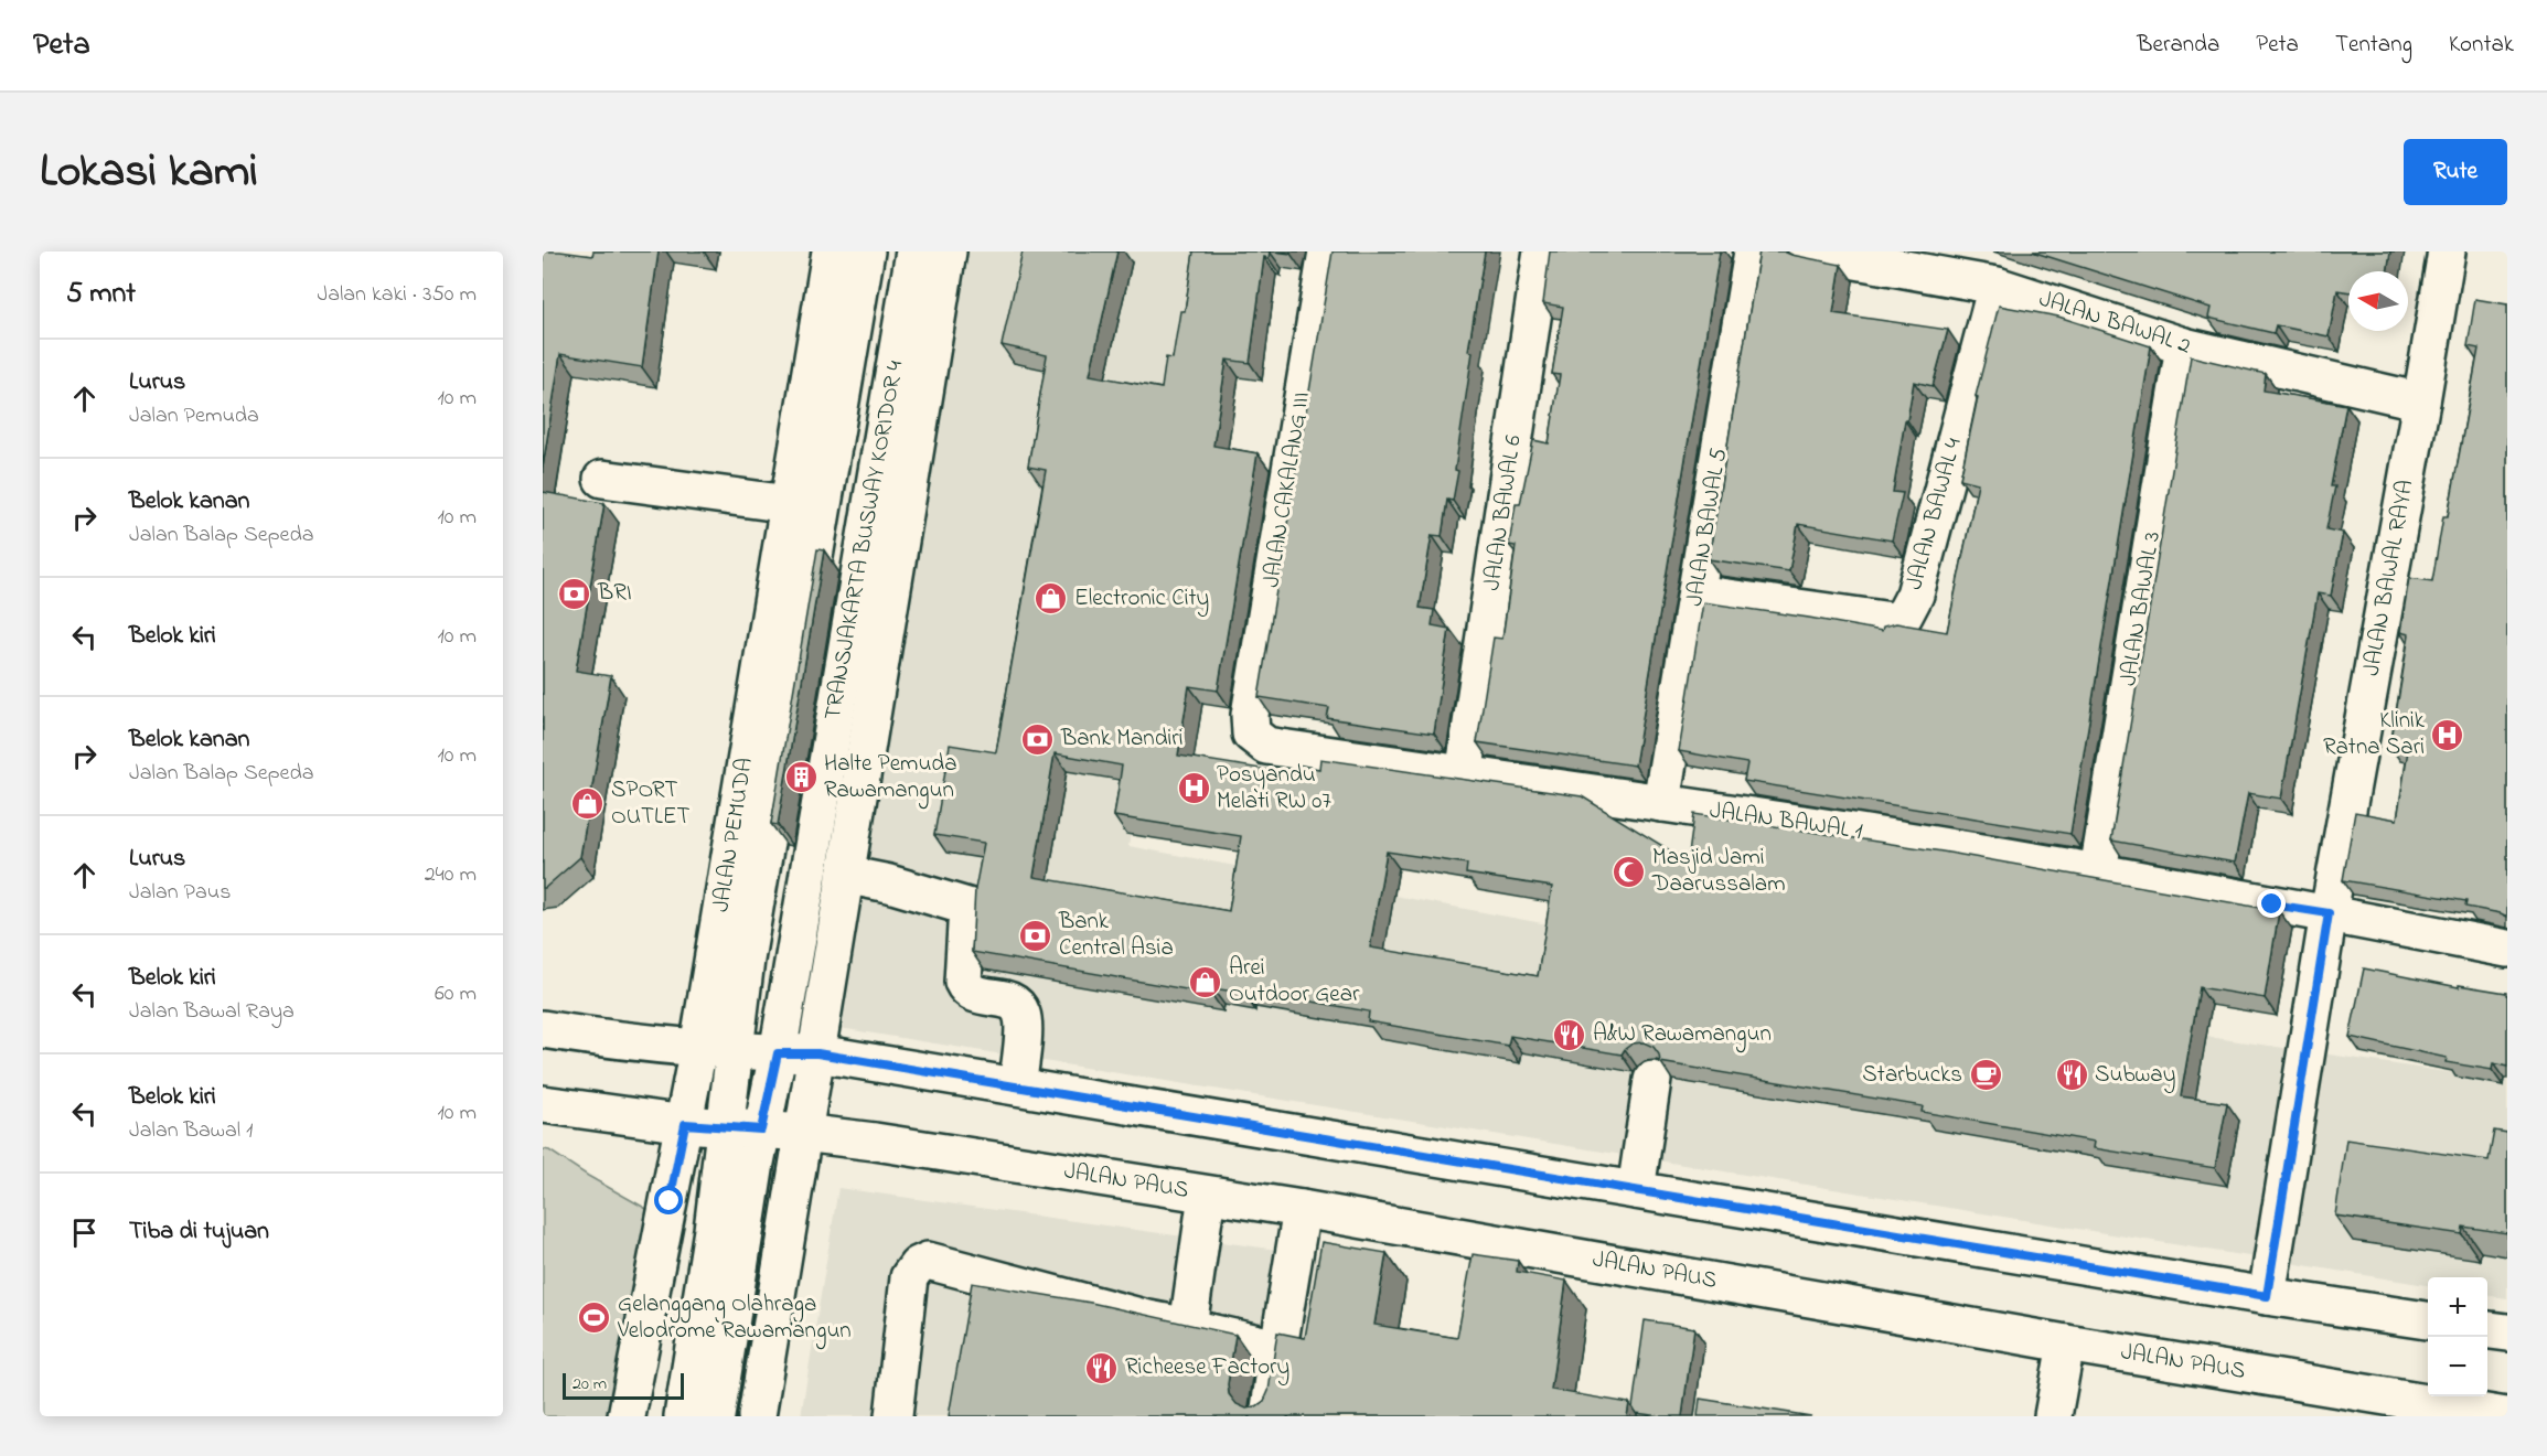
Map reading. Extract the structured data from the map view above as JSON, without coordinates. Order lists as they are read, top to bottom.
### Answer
{
  "streets": {
    "main road": [
      "JALAN BAWAL 2",
      "JALAN CAKALANG III",
      "JALAN BAWAL 6",
      "JALAN BAWAL 4",
      "JALAN BAWAL 5",
      "TRANSJAKARTA BUSWAY KORIDOR 4",
      "JALAN BAWAL RAYA",
      "JALAN BAWAL 3",
      "JALAN BAWAL 1",
      "JALAN PEMUDA",
      "JALAN PAUS"
    ]
  },
  "crossings": [
    ["JALAN BAWAL 2", "JALAN BAWAL 4"],
    ["JALAN BAWAL 2", "JALAN BAWAL RAYA"],
    ["JALAN BAWAL 2", "JALAN BAWAL 3"],
    ["JALAN CAKALANG III", "JALAN BAWAL 1"],
    ["JALAN BAWAL 6", "JALAN BAWAL 1"],
    ["JALAN BAWAL 4", "JALAN BAWAL 5"],
    ["JALAN BAWAL 5", "JALAN BAWAL 1"],
    ["TRANSJAKARTA BUSWAY KORIDOR 4", "JALAN PAUS"],
    ["JALAN BAWAL RAYA", "JALAN BAWAL 1"],
    ["JALAN BAWAL 3", "JALAN BAWAL 1"],
    ["JALAN PEMUDA", "JALAN PAUS"]
  ],
  "places": {
    "bank": ["BRI", "Bank Mandiri", "Bank Central Asia"],
    "shop": ["Electronic City", "SPORT OUTLET", "Arei Outdoor Gear"],
    "hospital": ["Klinik Ratna Sari", "Posyandu Melati RW 07"],
    "building": ["Halte Pemuda Rawamangun"],
    "mosque": ["Masjid Jami Daarussalam"],
    "restaurant": ["A&W Rawamangun", "Subway", "Richeese Factory"],
    "cafe": ["Starbucks"],
    "sports": ["Gelanggang Olahraga Velodrome Rawamangun"]
  },
  "scale_bar": "20 m",
  "north": "left",
  "page": {
    "header": "Peta",
    "nav": [
      "Beranda",
      "Peta",
      "Tentang",
      "Kontak"
    ],
    "title": "Lokasi kami",
    "buttons": "Rute",
    "heading": ["5 mnt", "Jalan kaki · 350 m"],
    "list": [
      ["Lurus", "Jalan Pemuda", "10 m"],
      ["Belok kanan", "Jalan Balap Sepeda", "10 m"],
      ["Belok kiri", "10 m"],
      ["Belok kanan", "Jalan Balap Sepeda", "10 m"],
      ["Lurus", "Jalan Paus", "240 m"],
      ["Belok kiri", "Jalan Bawal Raya", "60 m"],
      ["Belok kiri", "Jalan Bawal 1", "10 m"],
      "Tiba di tujuan"
    ],
    "map_buttons": ["+", "−"],
    "scale": "20 m"
  }
}
